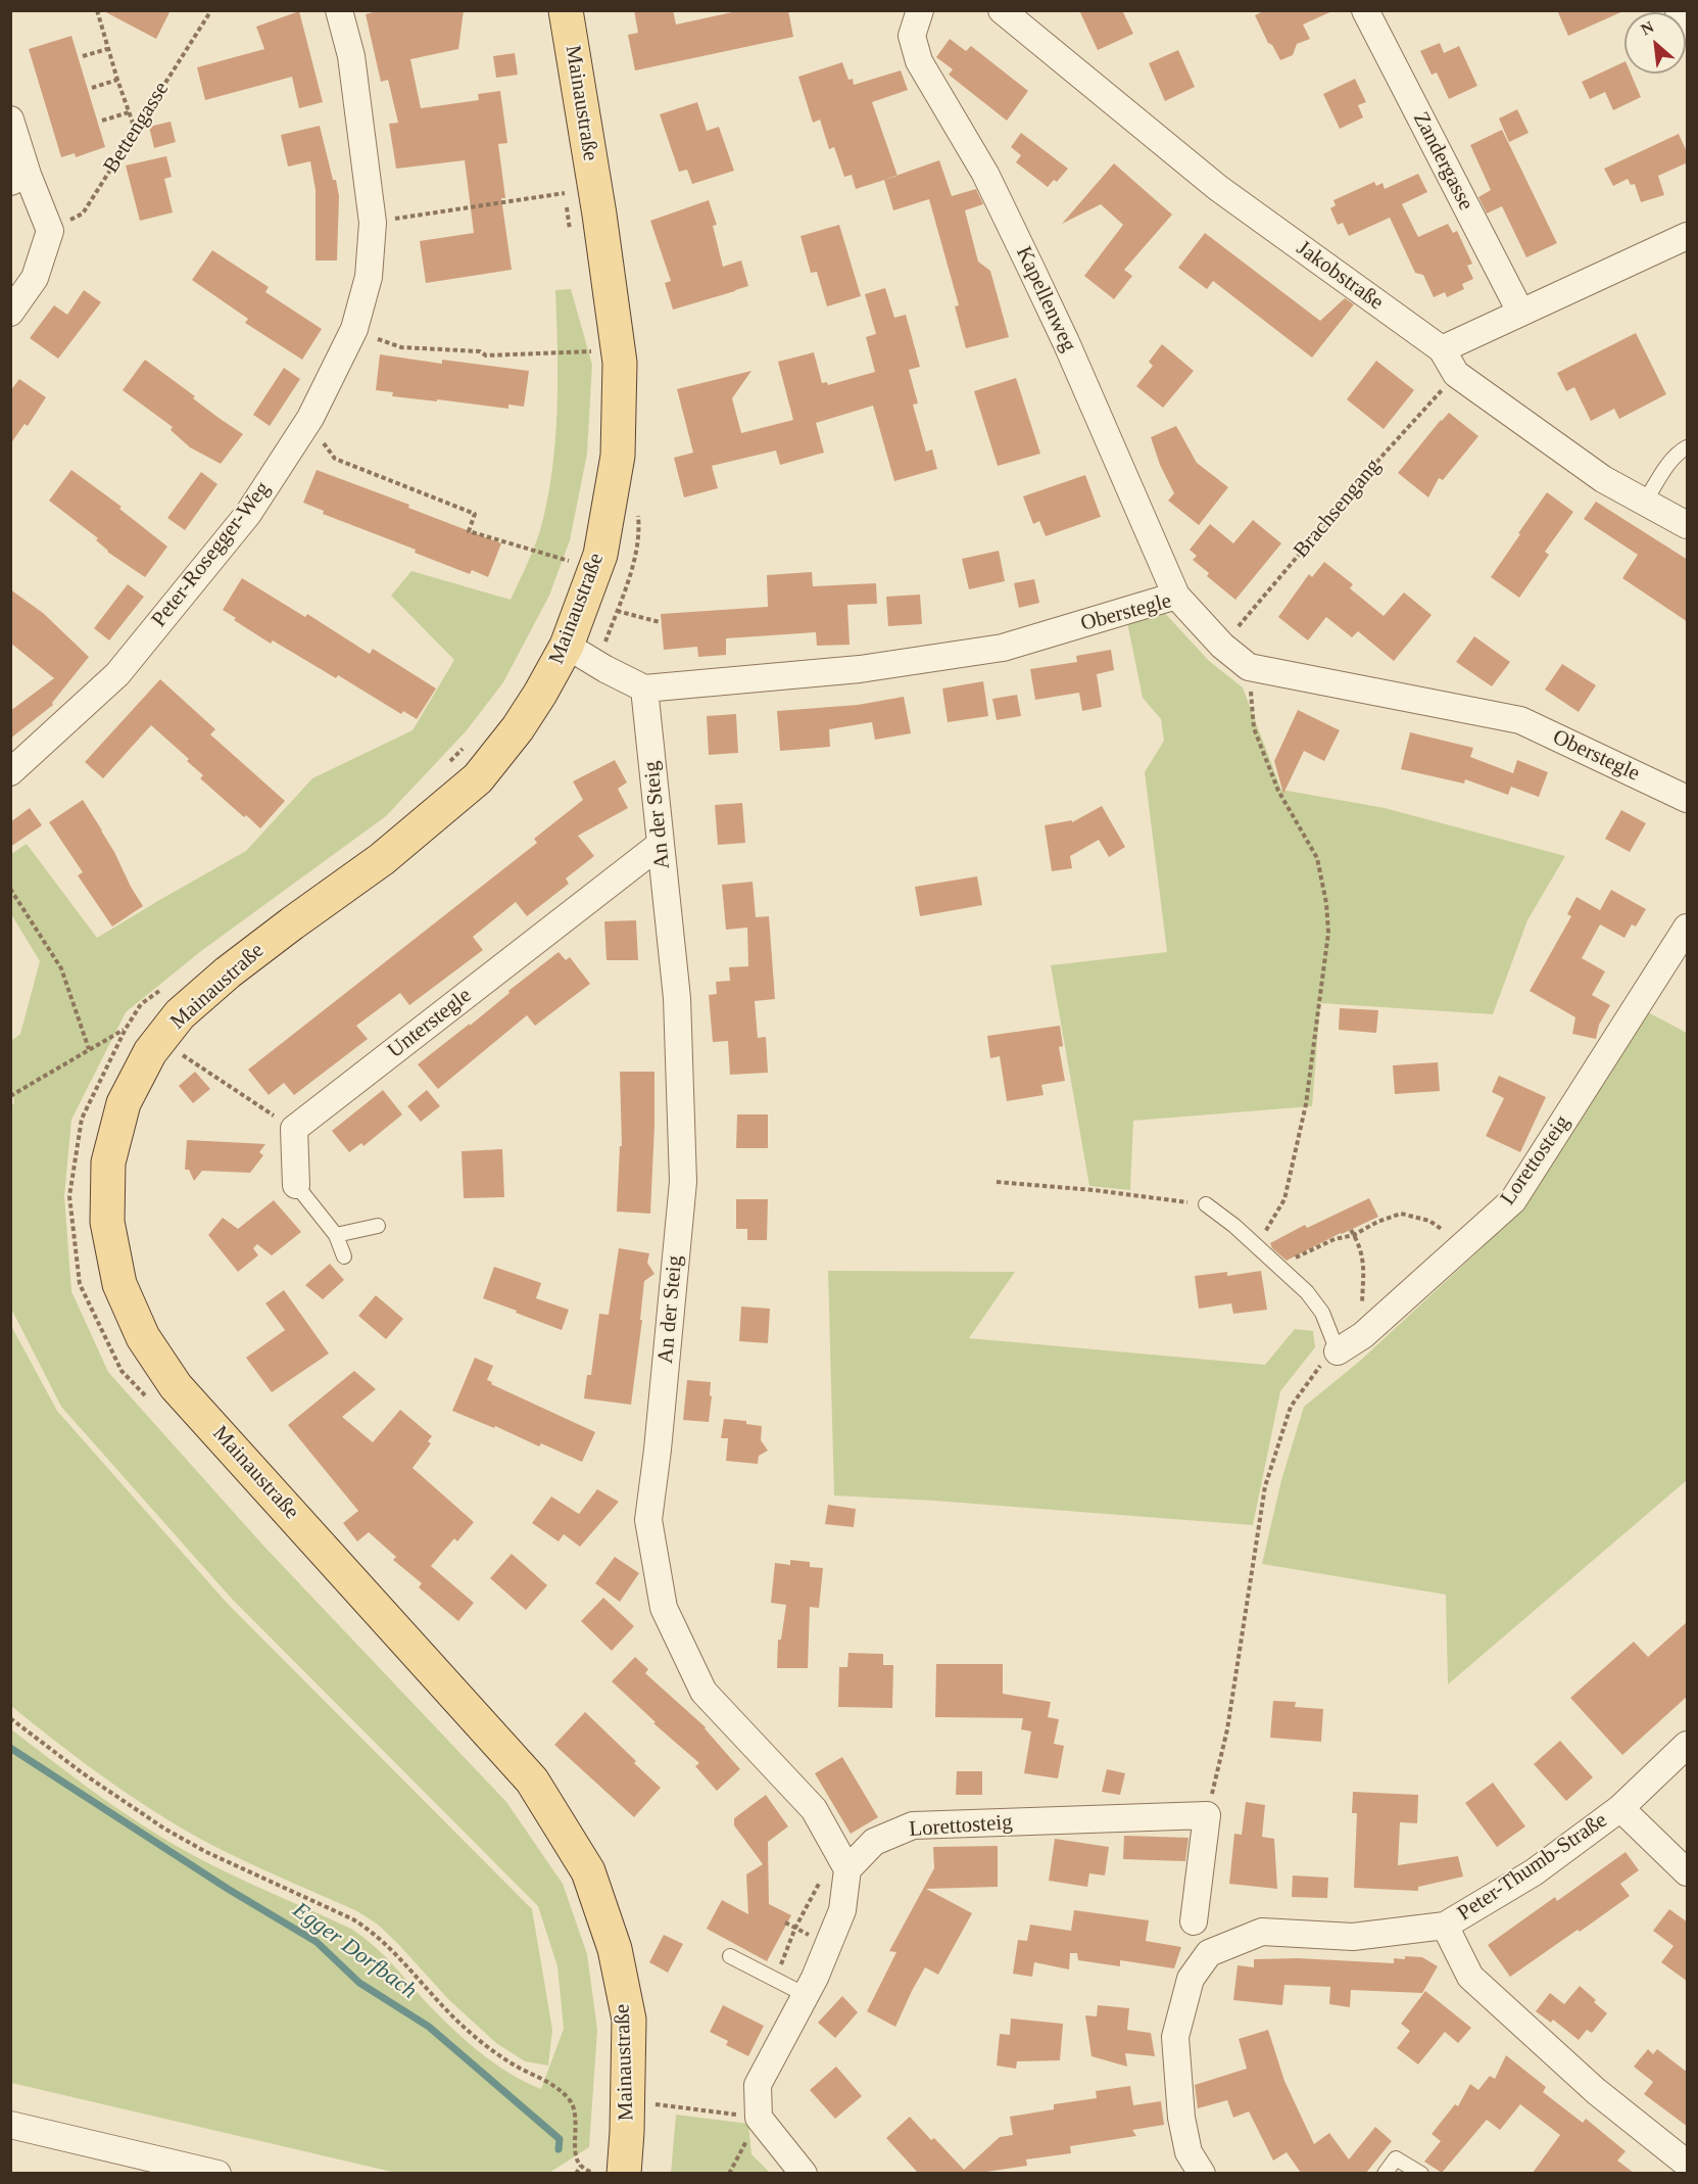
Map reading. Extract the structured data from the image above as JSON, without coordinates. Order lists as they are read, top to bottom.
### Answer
{
  "streets": {
    "main road": ["Mainaustraße"],
    "street": [
      "Zandergasse",
      "Jakobstraße",
      "Kapellenweg",
      "Peter-Rosegger-Weg",
      "Oberstegle",
      "An der Steig",
      "Unterstegle",
      "Lorettosteig",
      "Peter-Thumb-Straße"
    ],
    "path": ["Bettengasse", "Brachsengang"]
  },
  "crossings": [
    ["Jakobstraße", "Brachsengang"],
    ["Kapellenweg", "Oberstegle"],
    ["Brachsengang", "Oberstegle"],
    ["Oberstegle", "An der Steig"],
    ["An der Steig", "Unterstegle"],
    ["An der Steig", "Lorettosteig"]
  ],
  "water": ["Egger Dorfbach"],
  "north": "top left"
}
